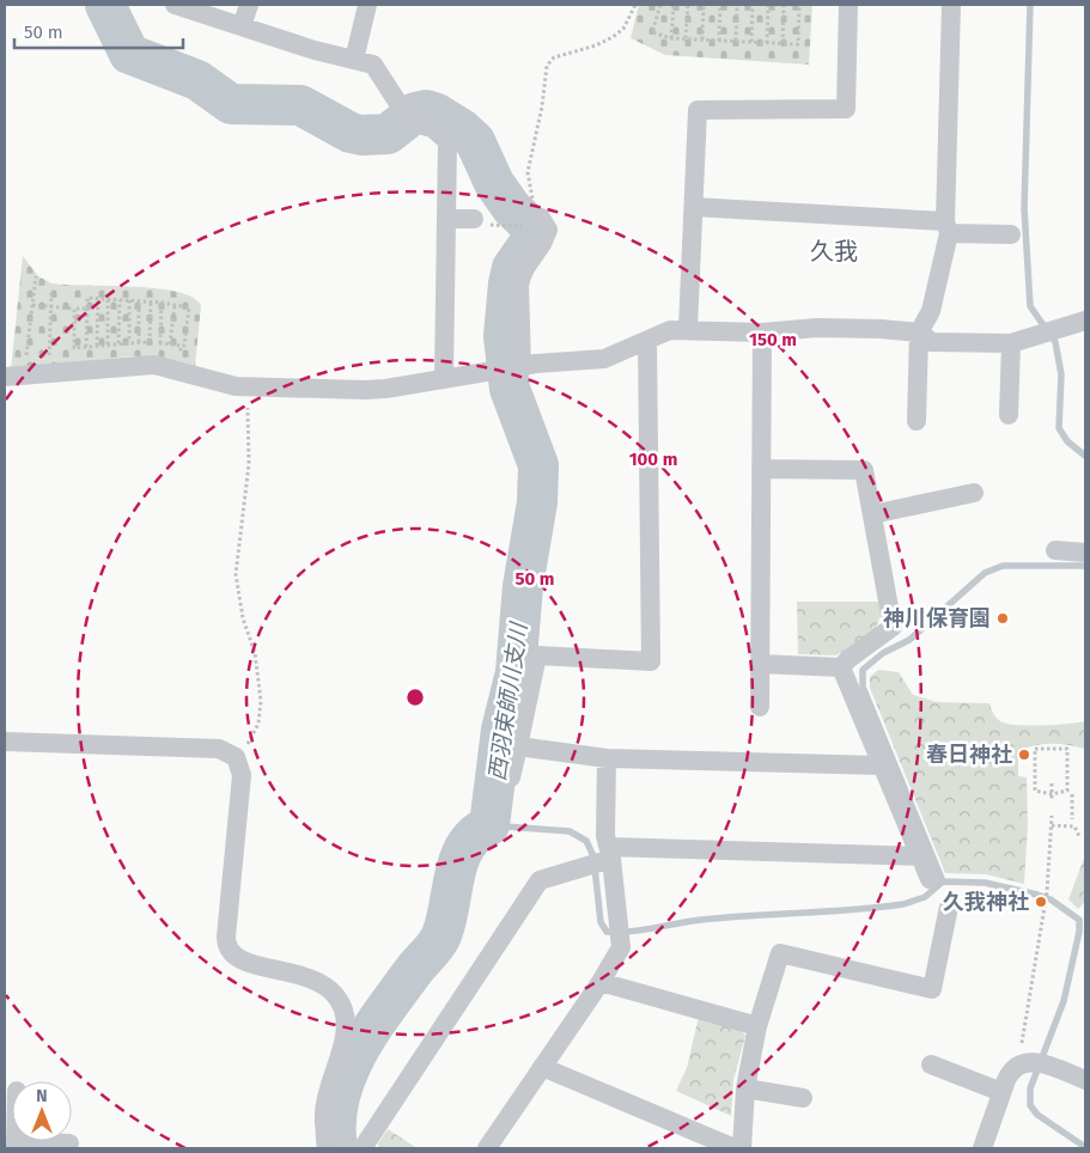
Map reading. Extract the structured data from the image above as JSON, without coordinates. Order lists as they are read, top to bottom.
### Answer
{
  "districts": ["久我"],
  "water": ["西羽束師川支川"],
  "places": ["神川保育園", "春日神社", "久我神社"],
  "scale_bar": "50 m",
  "north": "top",
  "rings": ["150 m", "100 m", "50 m"]
}
